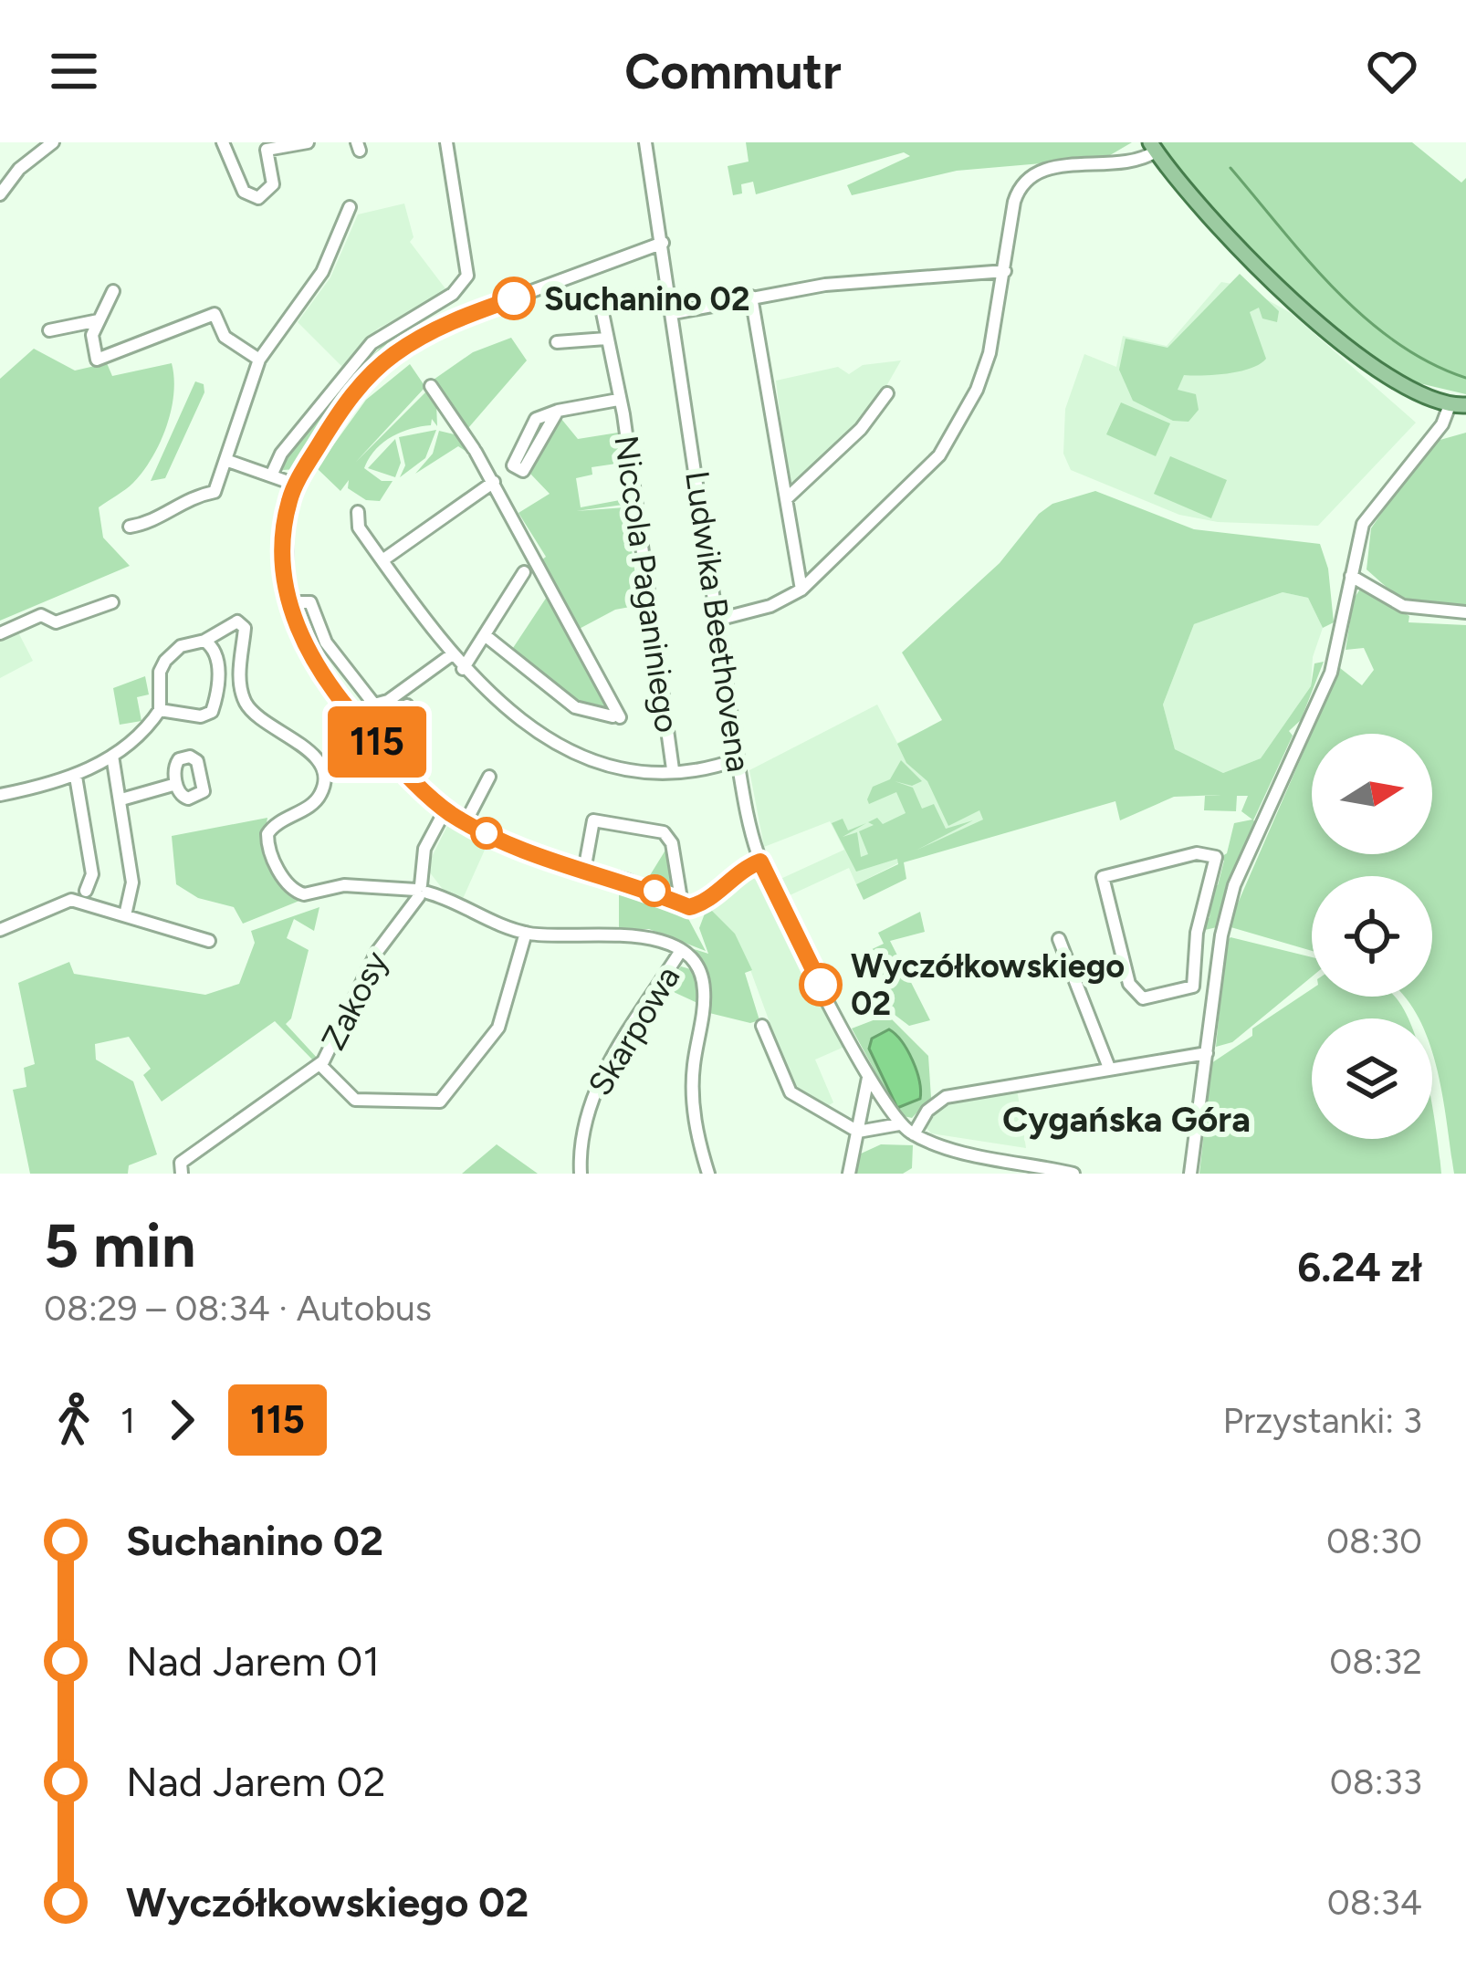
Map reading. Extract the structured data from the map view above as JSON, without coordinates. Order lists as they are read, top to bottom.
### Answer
{
  "streets": {
    "street": [
      "Niccola Paganiniego",
      "Ludwika Beethovena",
      "Zakosy",
      "Skarpowa"
    ]
  },
  "districts": ["Cygańska Góra"],
  "places": ["Suchanino 02", "Wyczółkowskiego 02"],
  "lines": ["bus line 115"],
  "north": "right",
  "page": {
    "header": "Commutr",
    "on_map": "115",
    "heading": ["5 min", "08:29 – 08:34 · Autobus", "6.24 zł"],
    "legs": ["1", "115", "Przystanki: 3"],
    "list": [
      {
        "name": "Suchanino 02",
        "value": "08:30"
      },
      {
        "name": "Nad Jarem 01",
        "value": "08:32"
      },
      {
        "name": "Nad Jarem 02",
        "value": "08:33"
      },
      {
        "name": "Wyczółkowskiego 02",
        "value": "08:34"
      }
    ]
  }
}
